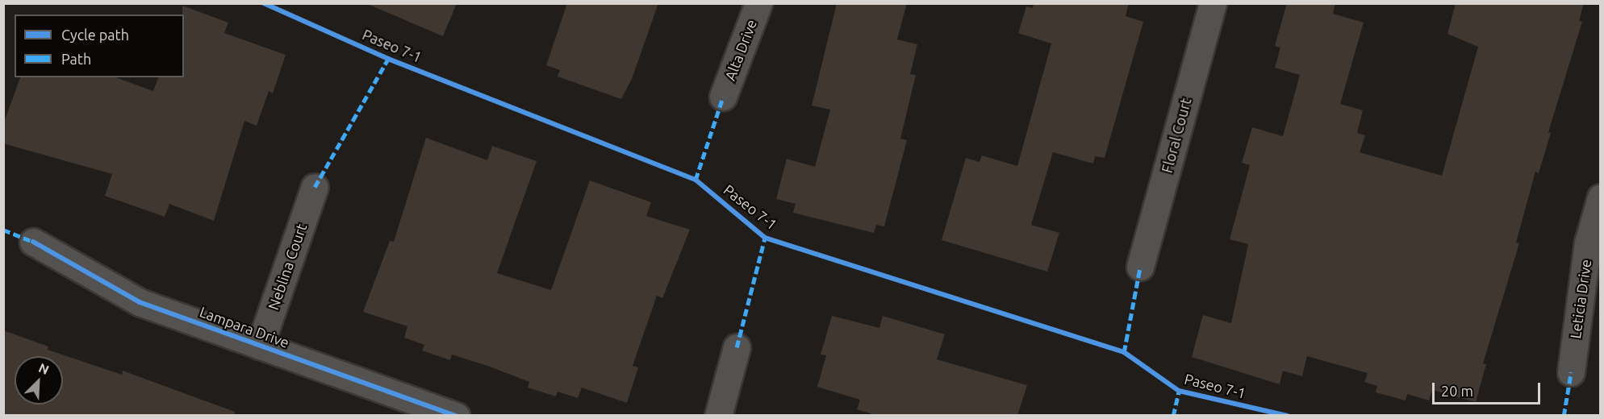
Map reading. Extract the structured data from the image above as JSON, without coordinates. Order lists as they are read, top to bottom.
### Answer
{
  "streets": {
    "street": [
      "Alta Drive",
      "Floral Court",
      "Neblina Court",
      "Leticia Drive",
      "Lampara Drive"
    ],
    "cycle path": ["Paseo 7-1"]
  },
  "crossings": [
    ["Neblina Court", "Lampara Drive"]
  ],
  "legend": ["Cycle path", "Path"],
  "scale_bar": "20 m",
  "north": "top right"
}
